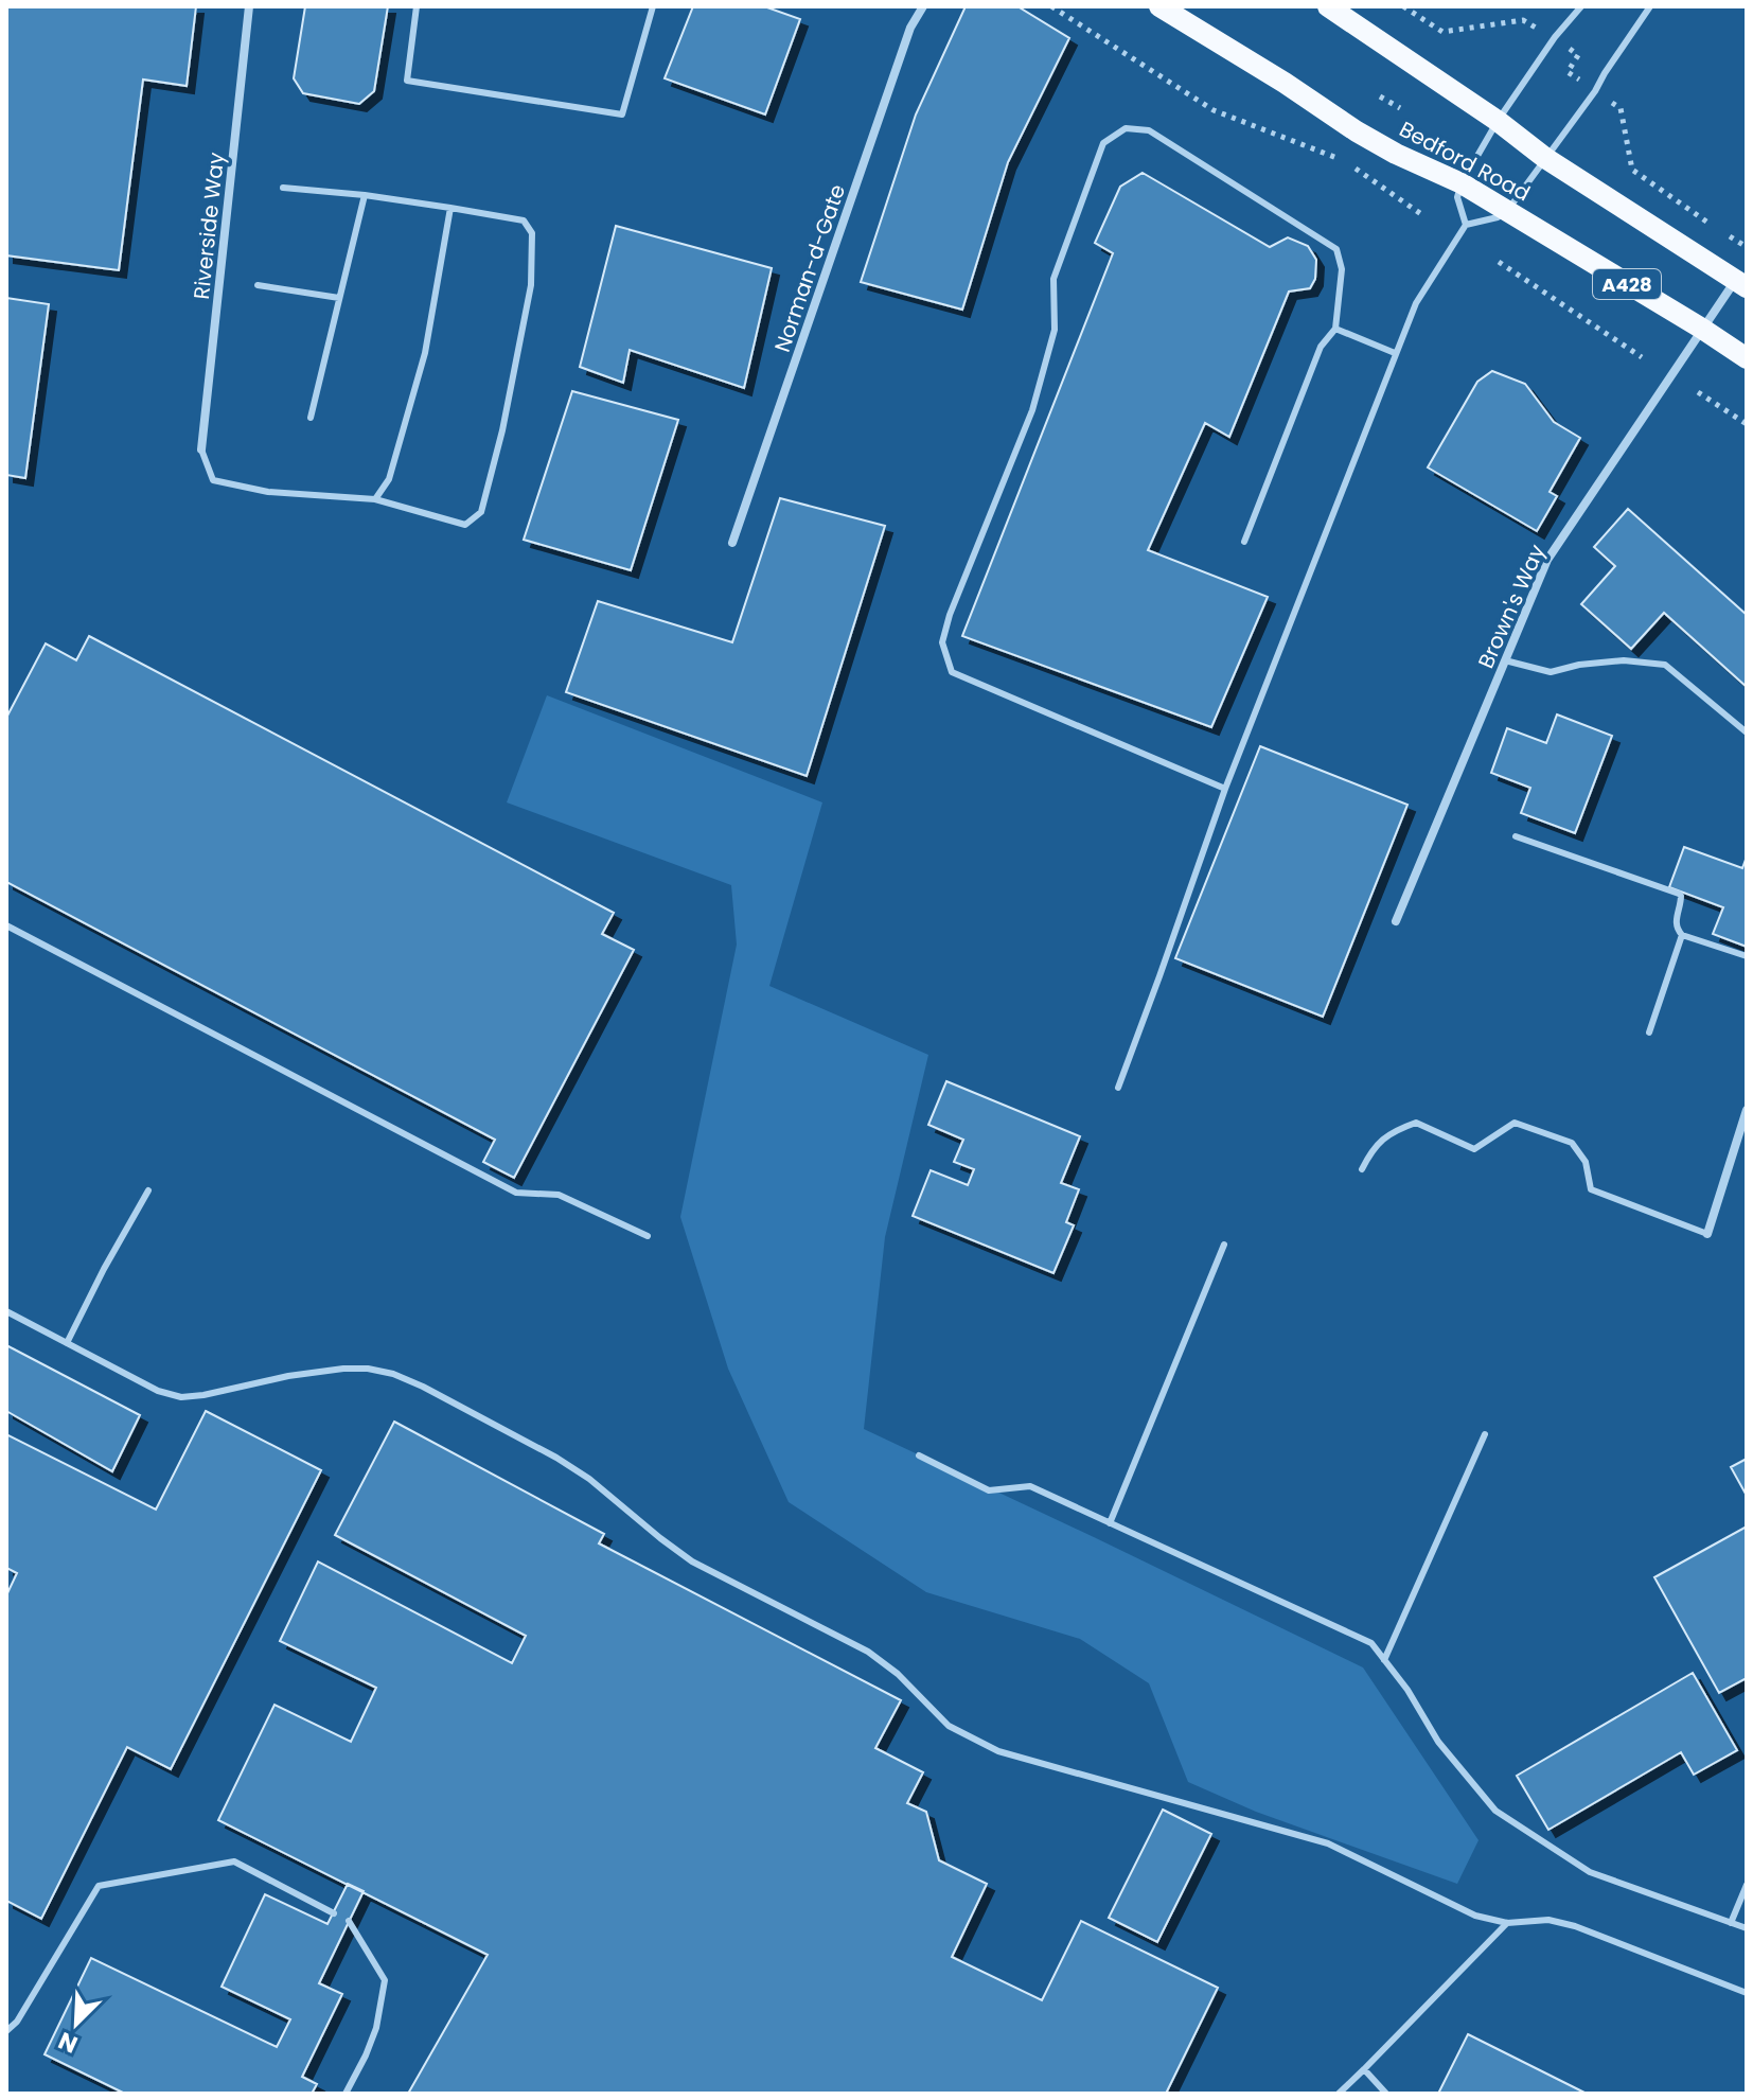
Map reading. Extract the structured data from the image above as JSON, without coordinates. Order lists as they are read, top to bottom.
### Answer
{
  "streets": {
    "main road": ["Bedford Road", "A428"],
    "street": ["Riverside Way", "Norman-d-Gate", "Brown's Way"]
  },
  "crossings": [
    ["Bedford Road", "Brown's Way"]
  ],
  "north": "bottom left"
}
